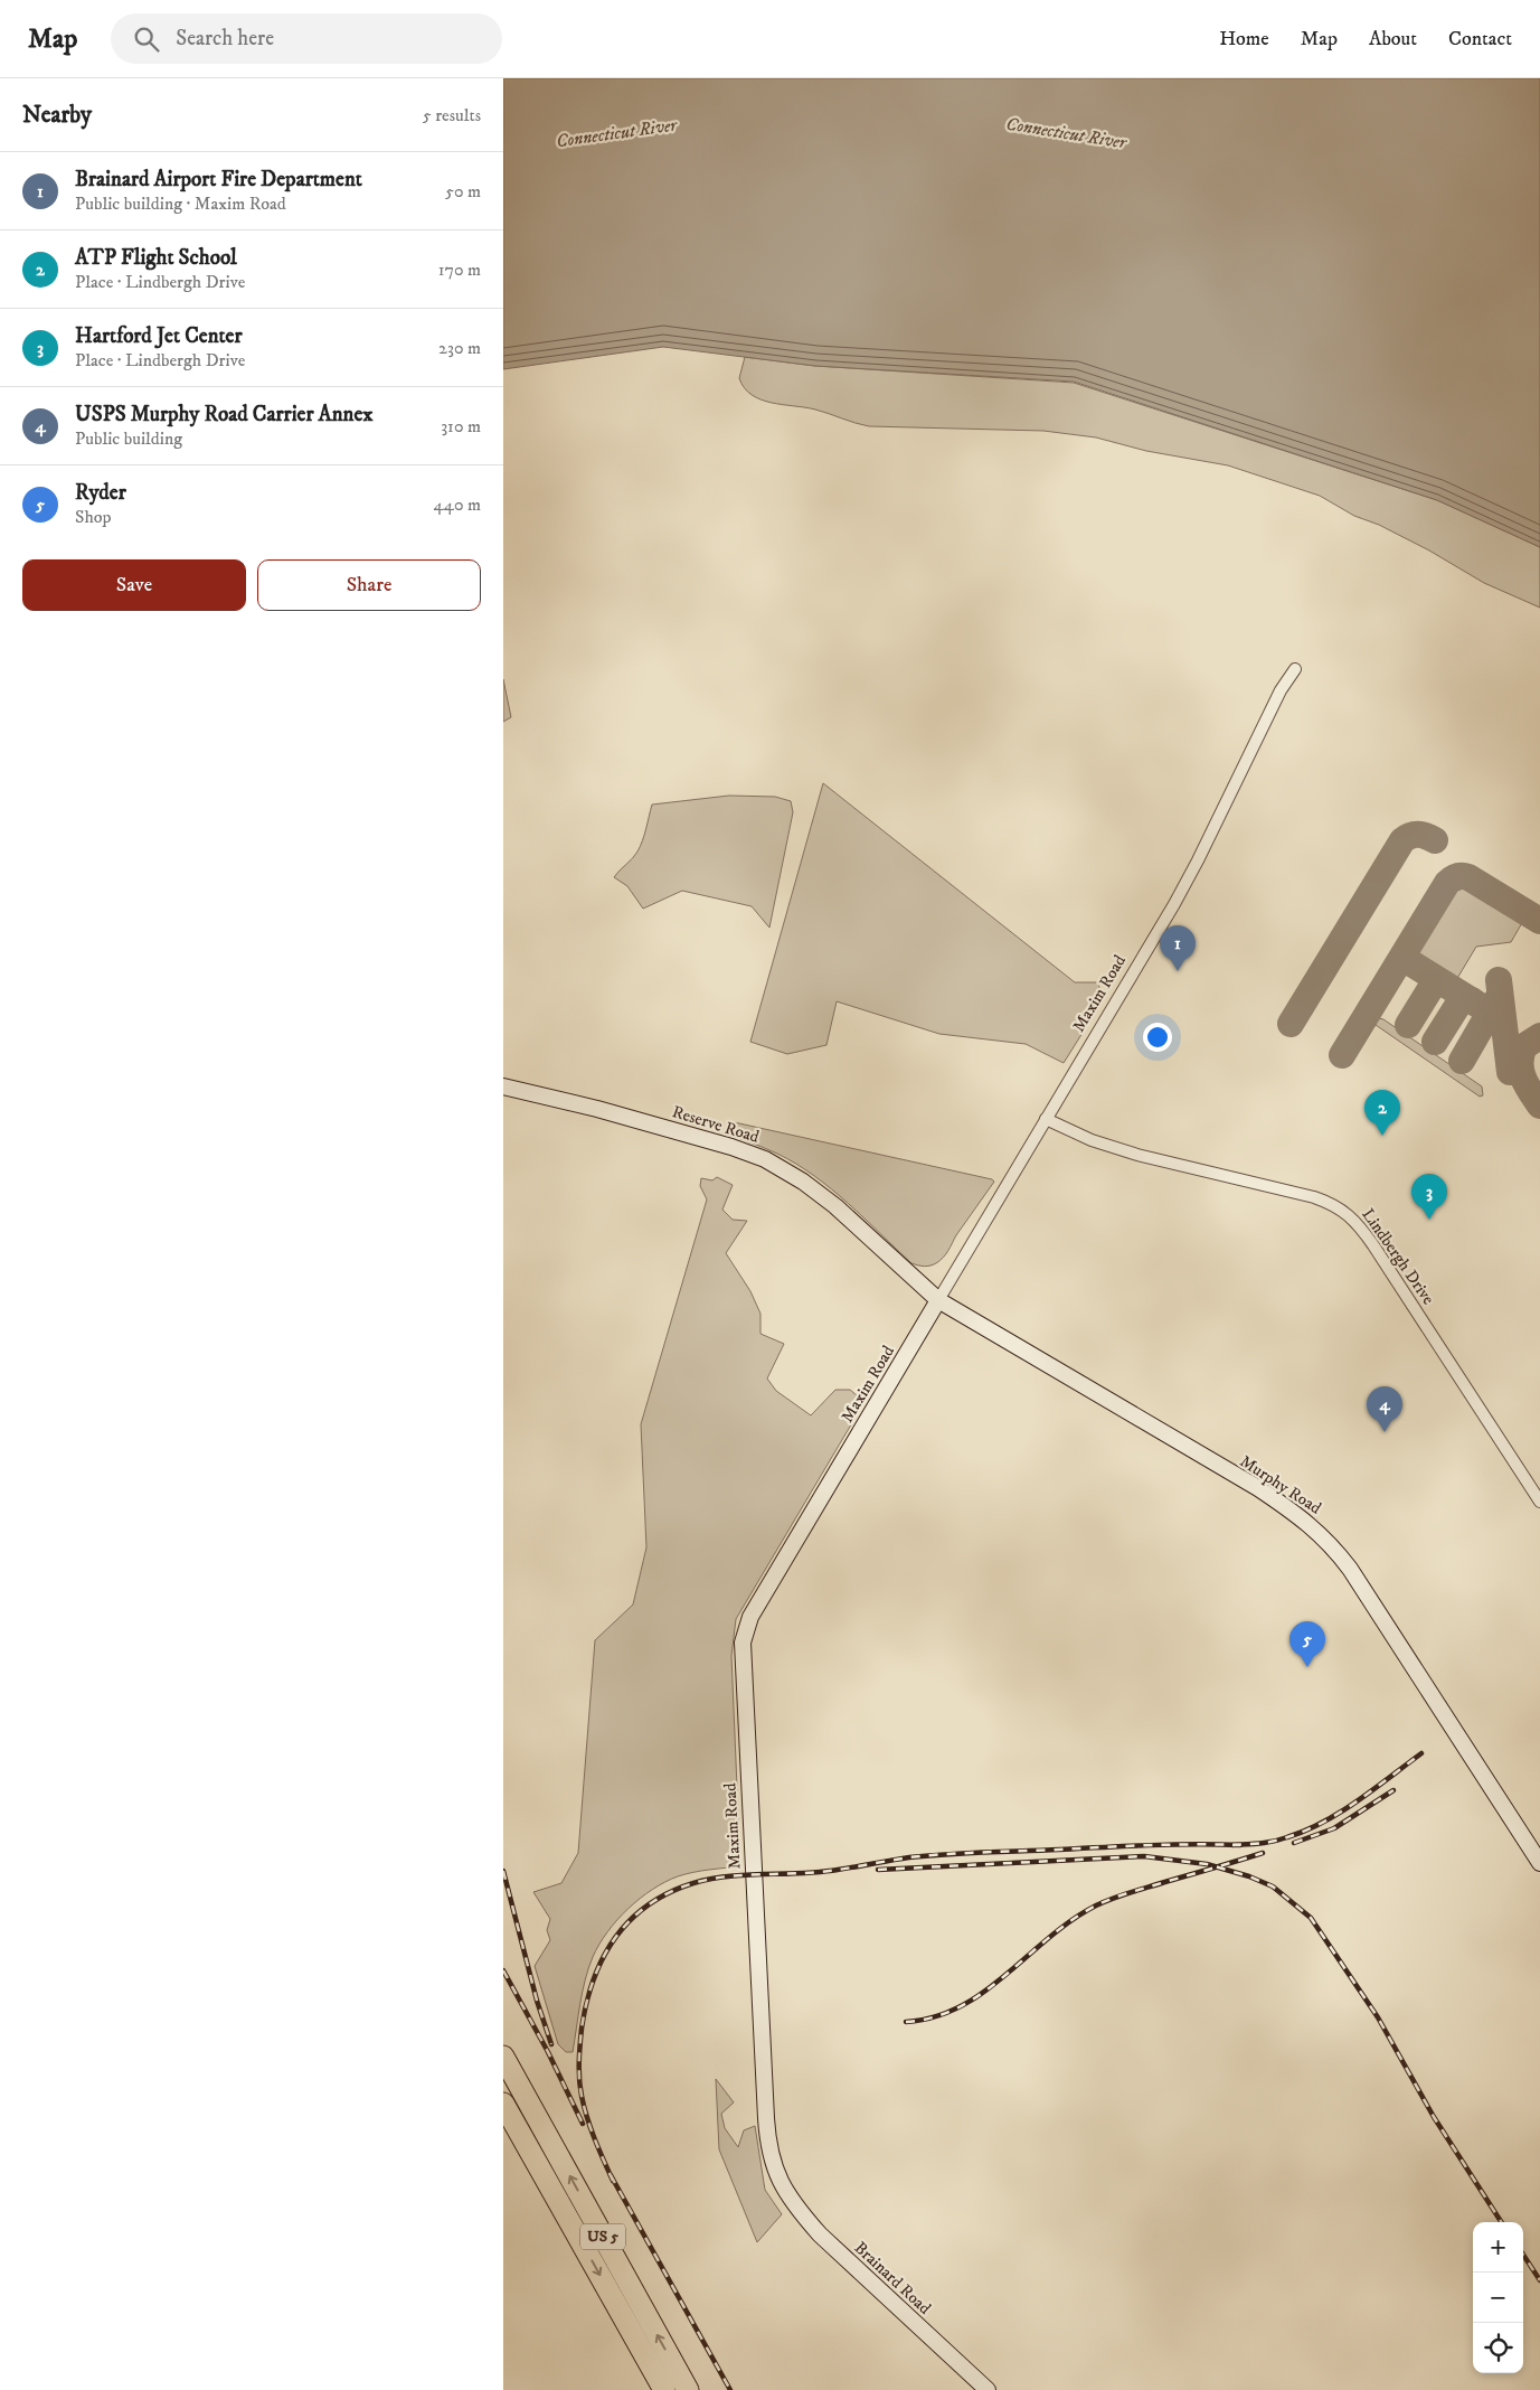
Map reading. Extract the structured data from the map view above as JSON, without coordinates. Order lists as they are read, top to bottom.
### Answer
{
  "streets": {
    "highway": ["US 5"],
    "street": [
      "Maxim Road",
      "Reserve Road",
      "Lindbergh Drive",
      "Murphy Road",
      "Brainard Road"
    ]
  },
  "crossings": [
    ["Maxim Road", "Reserve Road"],
    ["Maxim Road", "Lindbergh Drive"],
    ["Maxim Road", "Murphy Road"],
    ["Maxim Road", "Brainard Road"],
    ["Reserve Road", "Murphy Road"]
  ],
  "water": ["Connecticut River"],
  "page": {
    "header": "Map",
    "search": "Search here",
    "nav": [
      "Home",
      "Map",
      "About",
      "Contact"
    ],
    "heading": ["Nearby", "5 results"],
    "list": [
      {
        "mark": "1",
        "name": "Brainard Airport Fire Department",
        "note": "Public building · Maxim Road",
        "value": "50 m"
      },
      {
        "mark": "2",
        "name": "ATP Flight School",
        "note": "Place · Lindbergh Drive",
        "value": "170 m"
      },
      {
        "mark": "3",
        "name": "Hartford Jet Center",
        "note": "Place · Lindbergh Drive",
        "value": "230 m"
      },
      {
        "mark": "4",
        "name": "USPS Murphy Road Carrier Annex",
        "note": "Public building",
        "value": "310 m"
      },
      {
        "mark": "5",
        "name": "Ryder",
        "note": "Shop",
        "value": "440 m"
      }
    ],
    "buttons": ["Save", "Share"],
    "pins": [
      "1",
      "2",
      "3",
      "4",
      "5"
    ],
    "map_buttons": ["+", "−"]
  }
}
